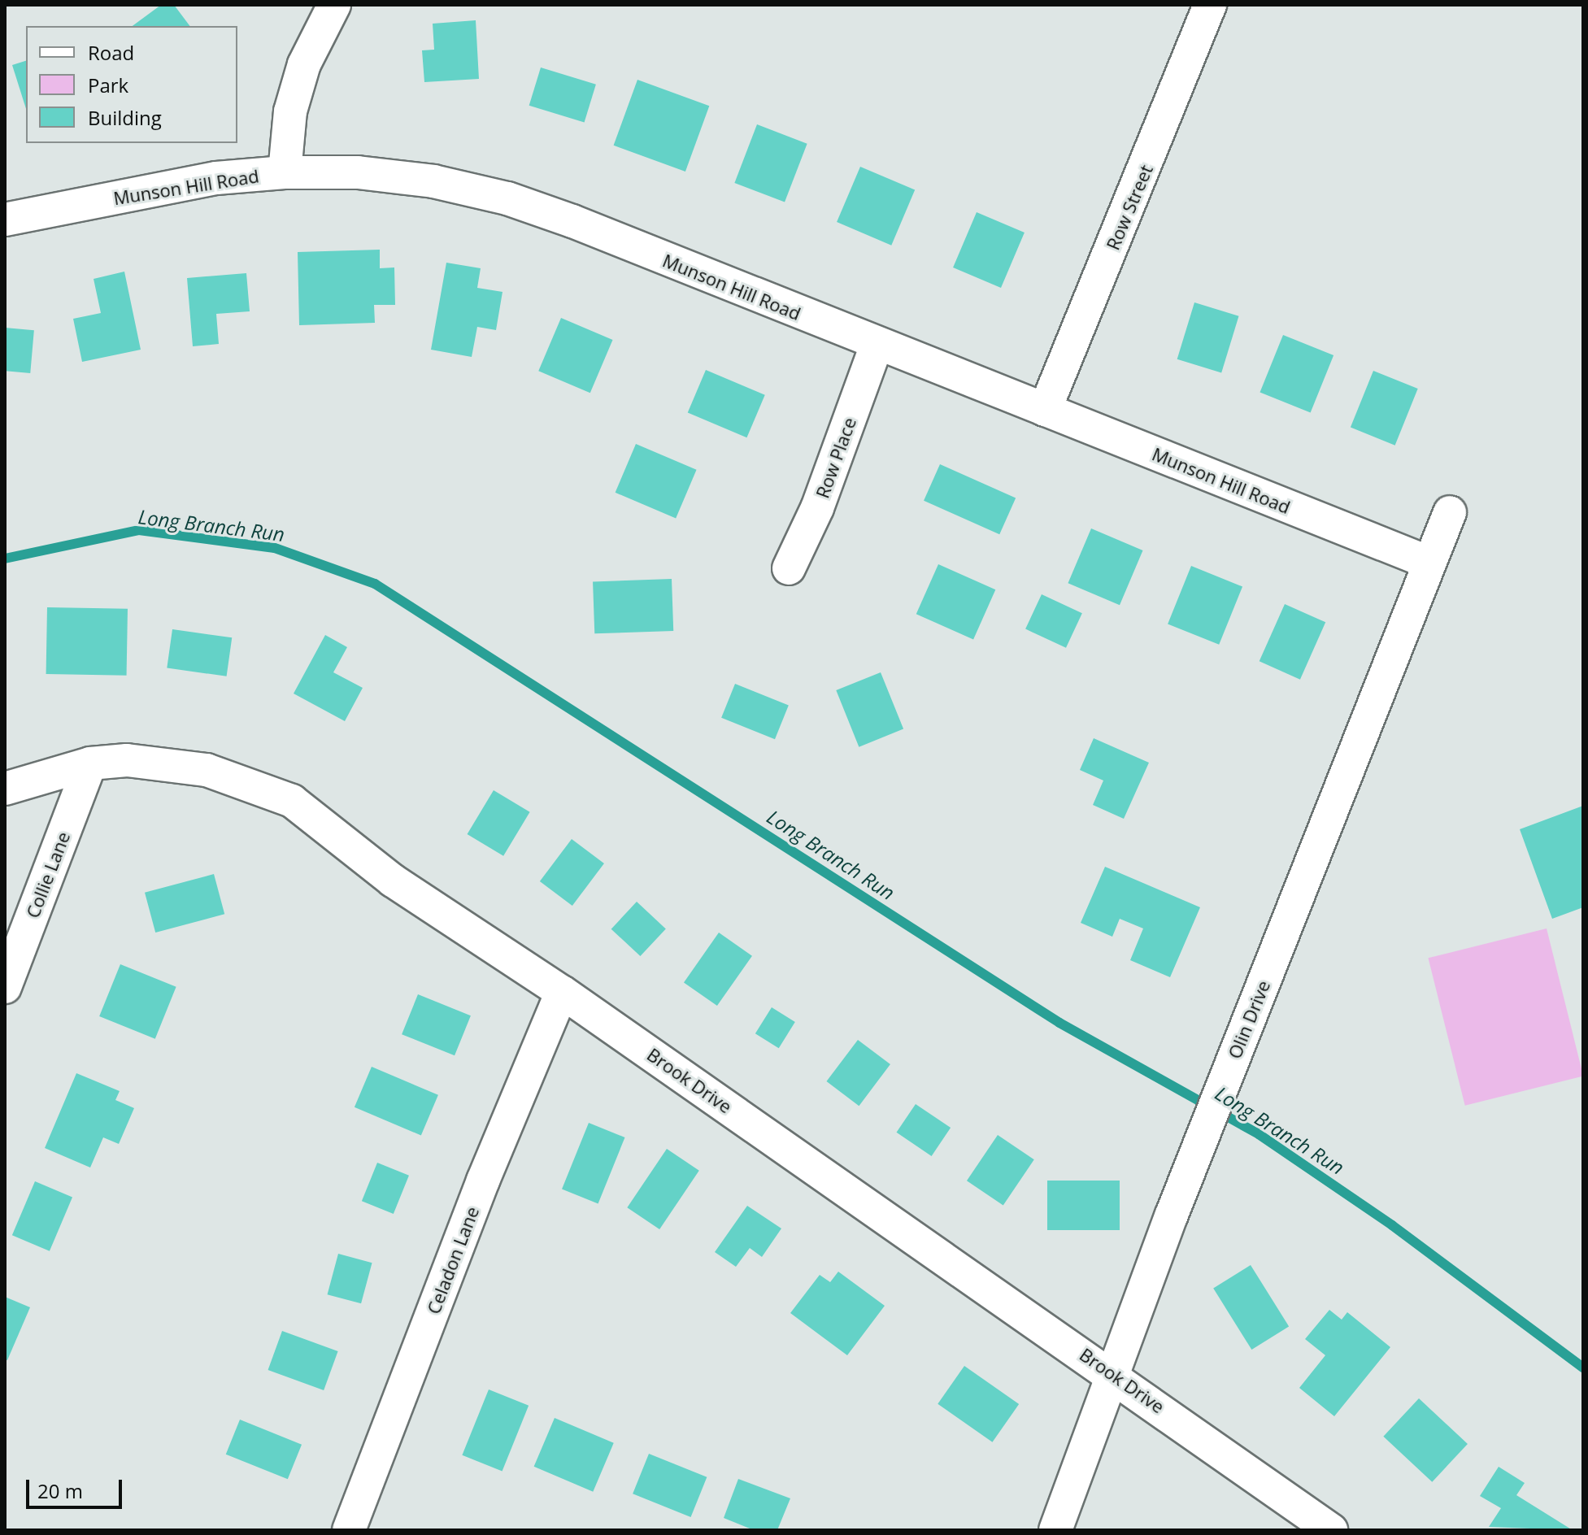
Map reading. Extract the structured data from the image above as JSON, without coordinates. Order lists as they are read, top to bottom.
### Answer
{
  "streets": {
    "street": [
      "Munson Hill Road",
      "Row Street",
      "Row Place",
      "Collie Lane",
      "Olin Drive",
      "Brook Drive",
      "Celadon Lane"
    ]
  },
  "crossings": [
    ["Munson Hill Road", "Row Street"],
    ["Munson Hill Road", "Row Place"],
    ["Munson Hill Road", "Olin Drive"],
    ["Collie Lane", "Brook Drive"],
    ["Olin Drive", "Brook Drive"],
    ["Brook Drive", "Celadon Lane"]
  ],
  "water": ["Long Branch Run"],
  "legend": ["Road", "Park", "Building"],
  "scale_bar": "20 m"
}
